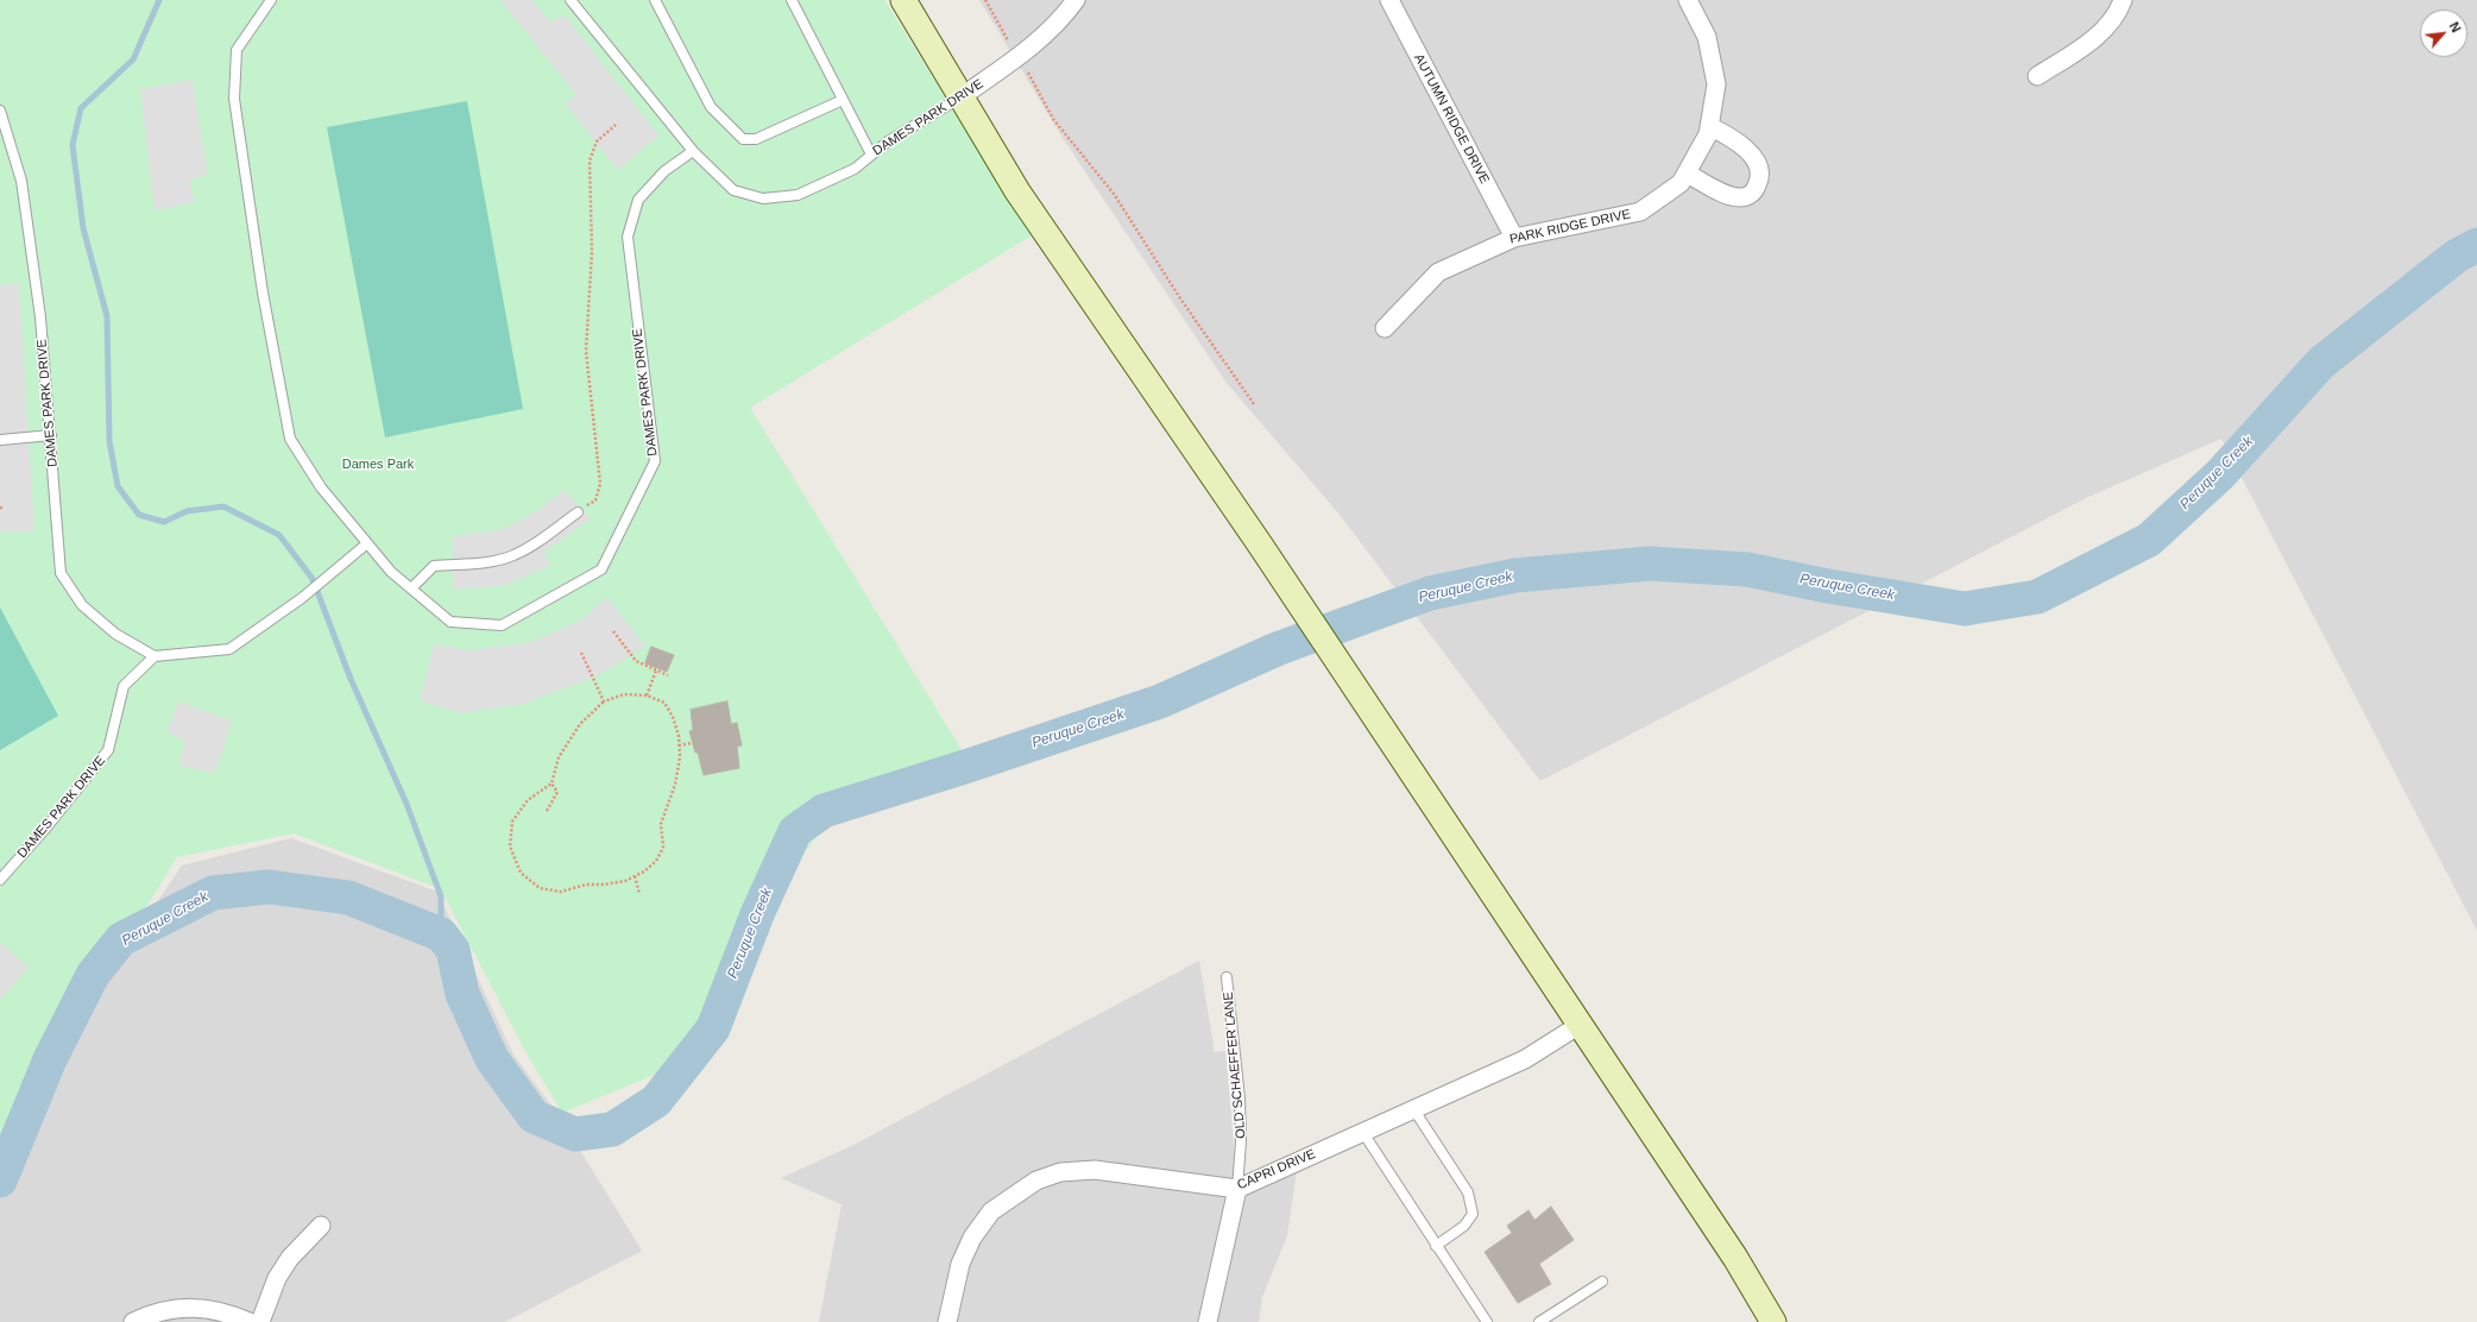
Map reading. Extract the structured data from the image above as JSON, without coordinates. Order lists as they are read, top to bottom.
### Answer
{
  "streets": {
    "street": [
      "DAMES PARK DRIVE",
      "AUTUMN RIDGE DRIVE",
      "PARK RIDGE DRIVE",
      "OLD SCHAEFFER LANE",
      "CAPRI DRIVE"
    ]
  },
  "crossings": [
    ["AUTUMN RIDGE DRIVE", "PARK RIDGE DRIVE"],
    ["OLD SCHAEFFER LANE", "CAPRI DRIVE"]
  ],
  "water": ["Peruque Creek"],
  "parks": ["Dames Park"],
  "north": "top right"
}
